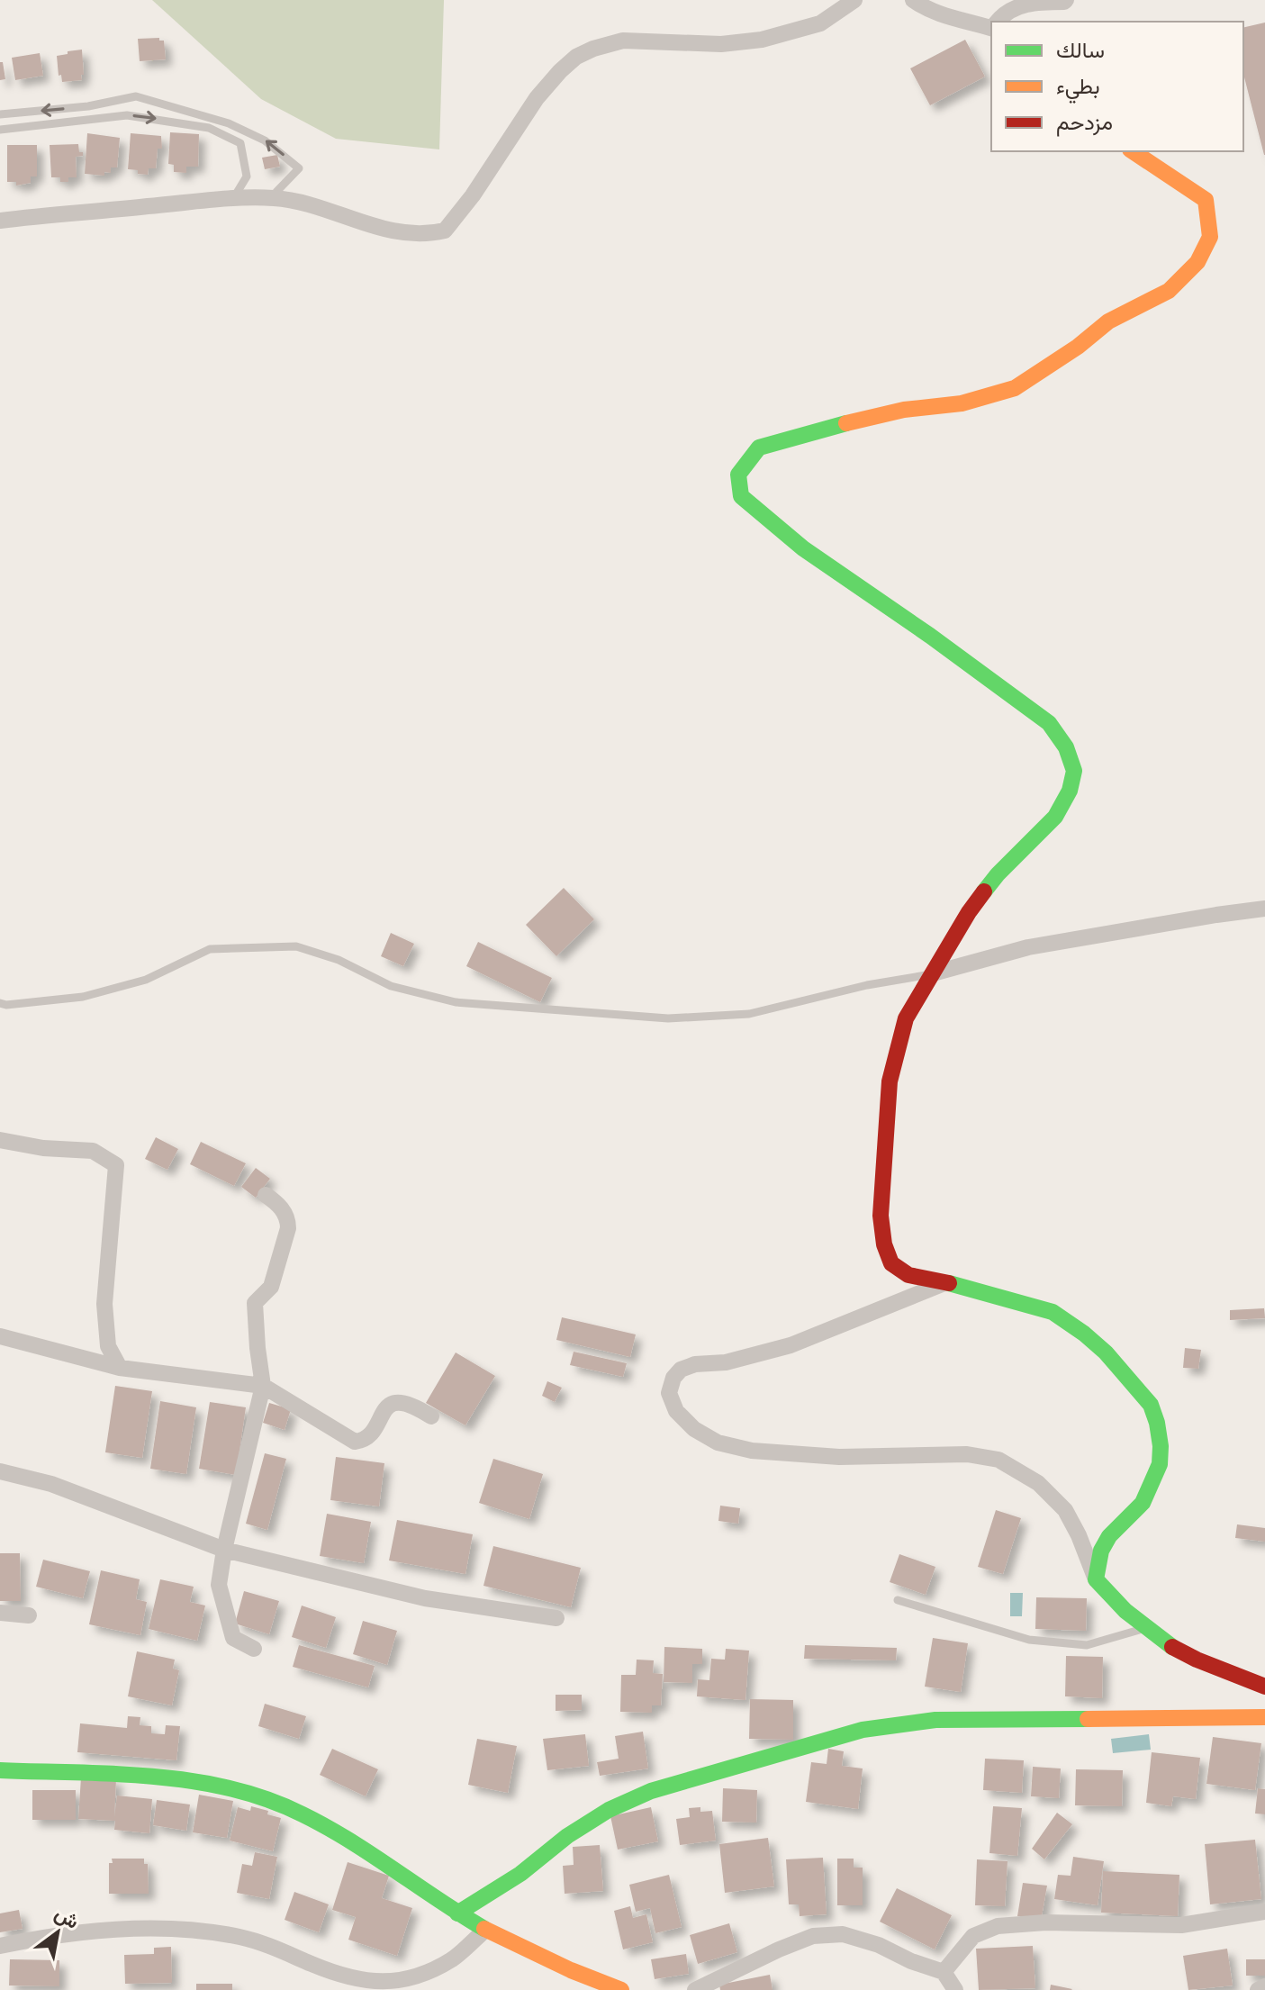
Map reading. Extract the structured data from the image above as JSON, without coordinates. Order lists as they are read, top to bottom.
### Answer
{
  "legend": ["سالك", "بطيء", "مزدحم"],
  "north": "top right"
}
